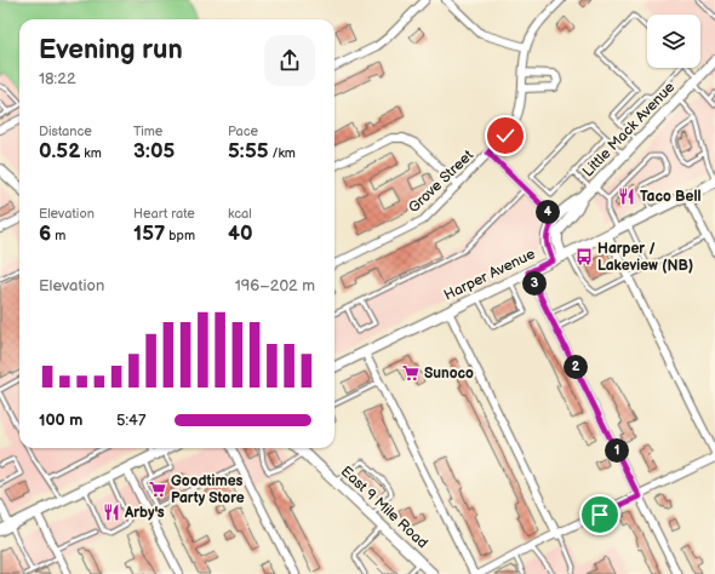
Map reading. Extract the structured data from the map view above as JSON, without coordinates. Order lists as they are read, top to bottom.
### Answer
{
  "streets": {
    "main road": ["Little Mack Avenue", "Harper Avenue", "East 9 Mile Road"],
    "street": ["Grove Street"]
  },
  "crossings": [
    ["Little Mack Avenue", "Harper Avenue"]
  ],
  "places": {
    "restaurant": ["Taco Bell", "Arby's"],
    "bus stop": ["Harper / Lakeview (NB)"],
    "supermarket": ["Sunoco", "Goodtimes Party Store"]
  },
  "page": {
    "heading": ["Evening run", "18:22"],
    "stats": [
      ["Distance", "0.52 km"],
      ["Time", "3:05"],
      ["Pace", "5:55 /km"],
      ["Elevation", "6 m"],
      ["Heart rate", "157 bpm"],
      ["kcal", "40"]
    ],
    "pins": [
      "4",
      "3",
      "2",
      "1"
    ],
    "chart": ["Elevation", "196–202 m"],
    "list": [
      {
        "name": "100 m",
        "note": "5:47"
      }
    ]
  }
}
